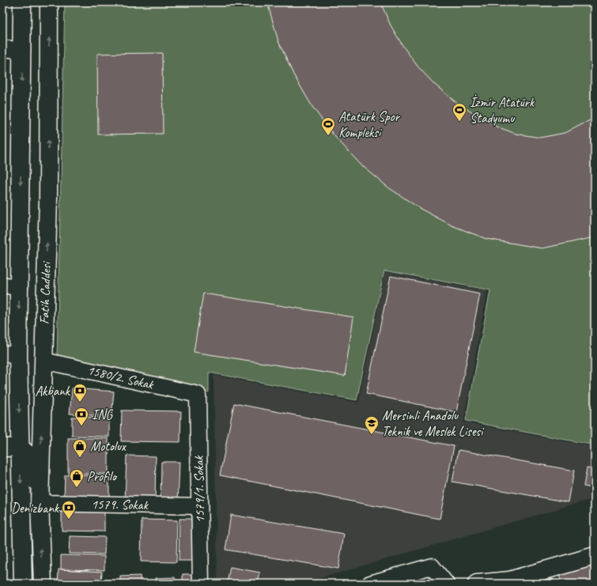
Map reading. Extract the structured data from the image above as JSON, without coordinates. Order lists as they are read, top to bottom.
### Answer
{
  "streets": {
    "main road": ["Fatih Caddesi"],
    "street": ["1580/2. Sokak", "1579/1. Sokak", "1579. Sokak"]
  },
  "crossings": [
    ["Fatih Caddesi", "1580/2. Sokak"],
    ["Fatih Caddesi", "1579. Sokak"],
    ["1580/2. Sokak", "1579/1. Sokak"],
    ["1579/1. Sokak", "1579. Sokak"]
  ],
  "places": {
    "sports": ["İzmir Atatürk Stadyumu", "Atatürk Spor Kompleksi"],
    "bank": ["Akbank", "ING", "Denizbank"],
    "school or university": ["Mersinli Anadolu Teknik ve Meslek Lisesi"],
    "shop": ["Motolux", "Profilo"]
  }
}
